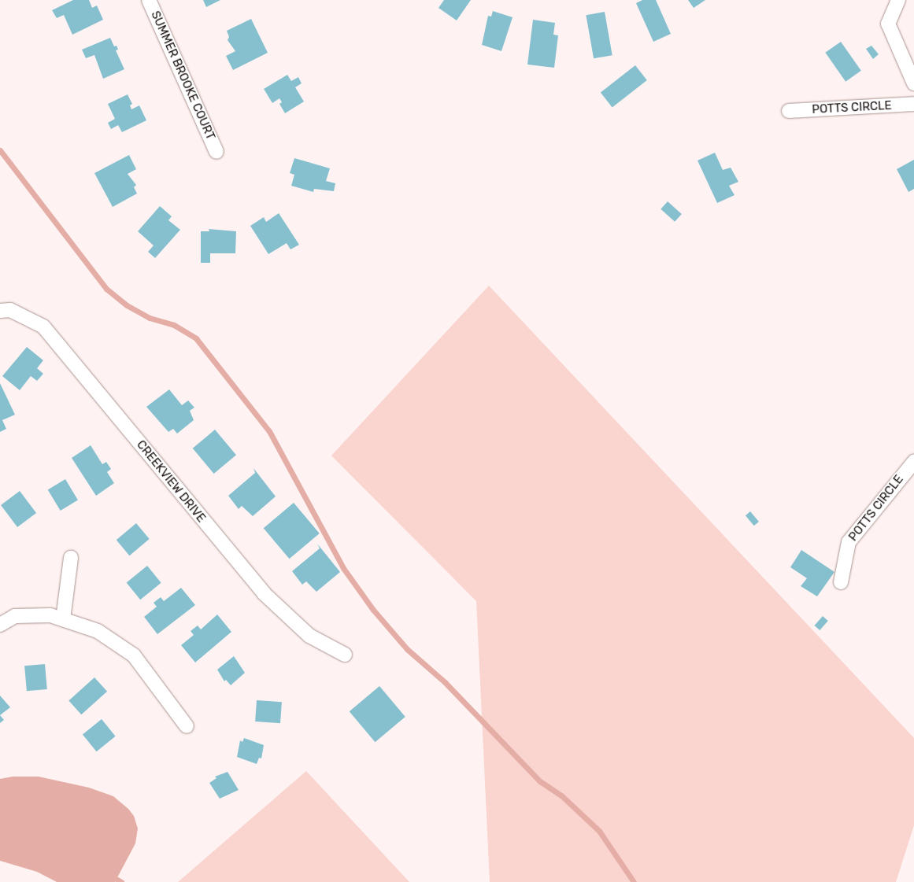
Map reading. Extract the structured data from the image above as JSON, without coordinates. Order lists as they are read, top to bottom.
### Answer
{
  "streets": {
    "street": ["SUMMER BROOKE COURT", "POTTS CIRCLE", "CREEKVIEW DRIVE"]
  }
}
